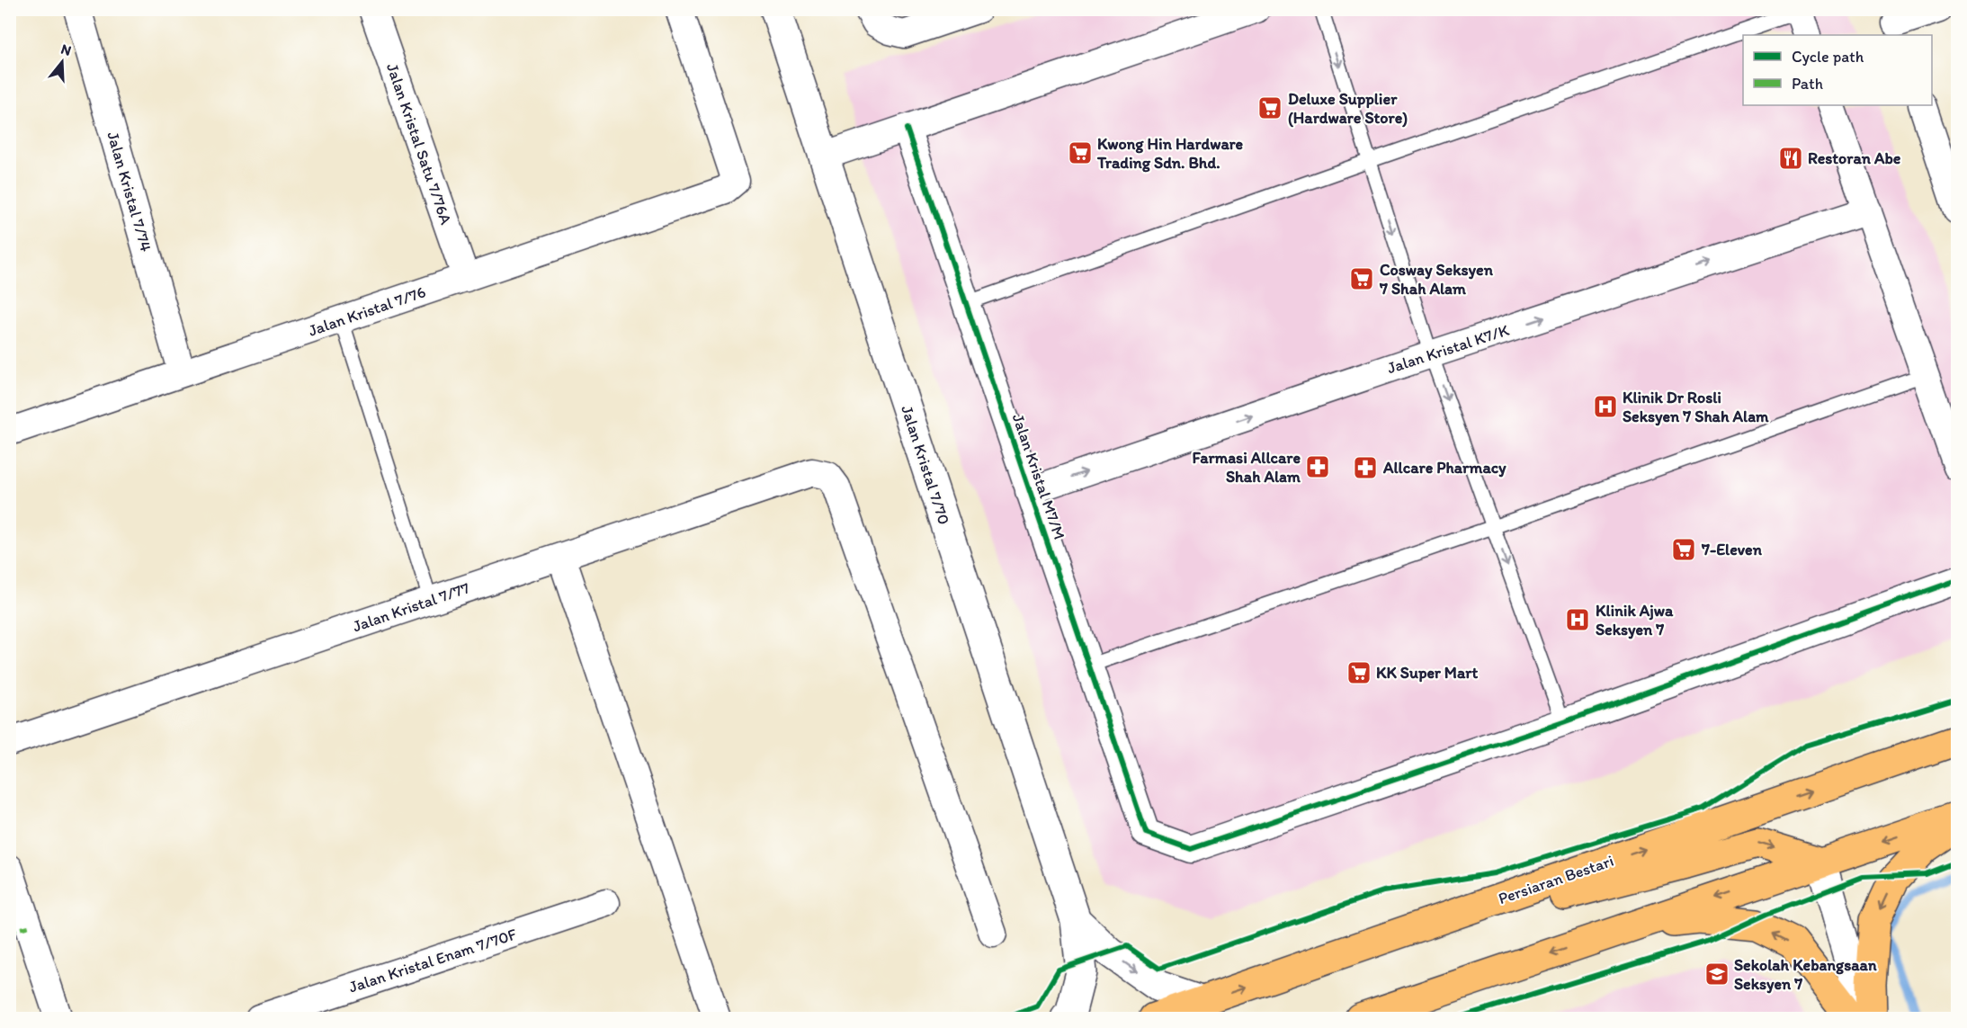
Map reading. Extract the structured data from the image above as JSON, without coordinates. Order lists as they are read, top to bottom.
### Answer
{
  "streets": {
    "main road": ["Persiaran Bestari"],
    "street": [
      "Jalan Kristal Satu 7/76A",
      "Jalan Kristal 7/74",
      "Jalan Kristal 7/76",
      "Jalan Kristal K7/K",
      "Jalan Kristal 7/70",
      "Jalan Kristal M7/M",
      "Jalan Kristal 7/77",
      "Jalan Kristal Enam 7/70F"
    ]
  },
  "crossings": [
    ["Jalan Kristal Satu 7/76A", "Jalan Kristal 7/76"],
    ["Jalan Kristal 7/74", "Jalan Kristal 7/76"],
    ["Jalan Kristal K7/K", "Jalan Kristal M7/M"]
  ],
  "one_way": ["Jalan Kristal K7/K"],
  "places": {
    "supermarket": [
      "Deluxe Supplier (Hardware Store)",
      "Kwong Hin Hardware Trading Sdn. Bhd.",
      "Cosway Seksyen 7 Shah Alam",
      "7-Eleven",
      "KK Super Mart"
    ],
    "restaurant": ["Restoran Abe"],
    "hospital": ["Klinik Dr Rosli Seksyen 7 Shah Alam", "Klinik Ajwa Seksyen 7"],
    "pharmacy": ["Farmasi Allcare Shah Alam", "Allcare Pharmacy"],
    "school or university": ["Sekolah Kebangsaan Seksyen 7"]
  },
  "legend": ["Cycle path", "Path"],
  "north": "top"
}
